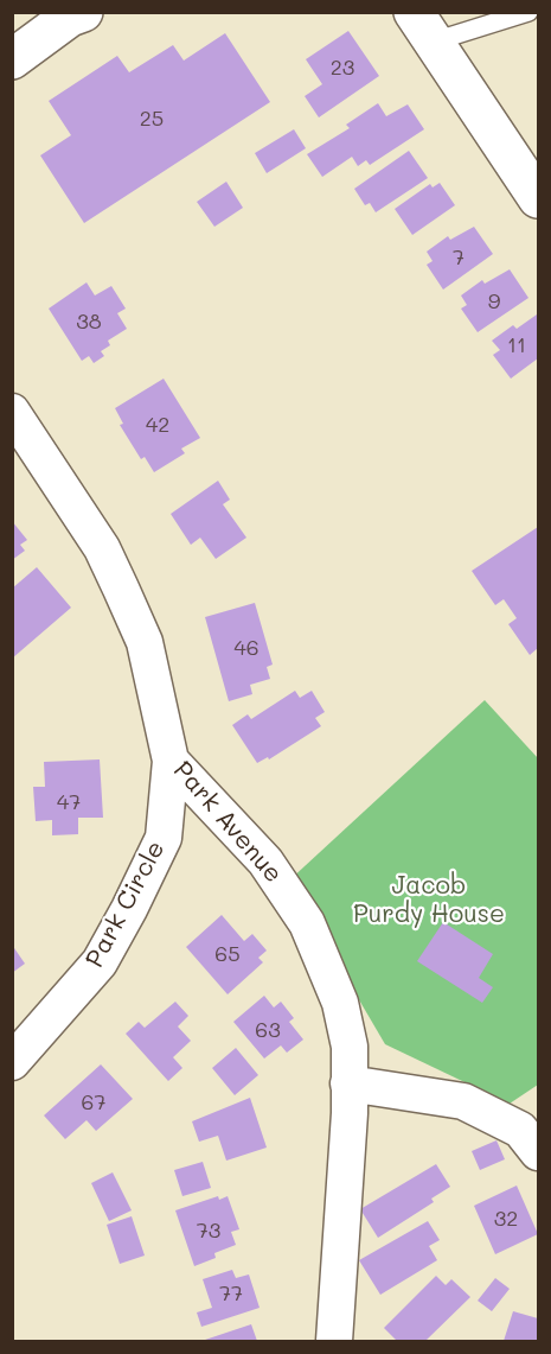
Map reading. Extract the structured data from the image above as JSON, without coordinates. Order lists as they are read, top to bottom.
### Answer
{
  "streets": {
    "street": ["Park Avenue", "Park Circle"]
  },
  "crossings": [
    ["Park Avenue", "Park Circle"]
  ],
  "parks": ["Jacob Purdy House"],
  "house_numbers": [
    "23",
    "25",
    "7",
    "9",
    "38",
    "11",
    "42",
    "46",
    "47",
    "65",
    "63",
    "67",
    "32",
    "73",
    "77"
  ]
}
